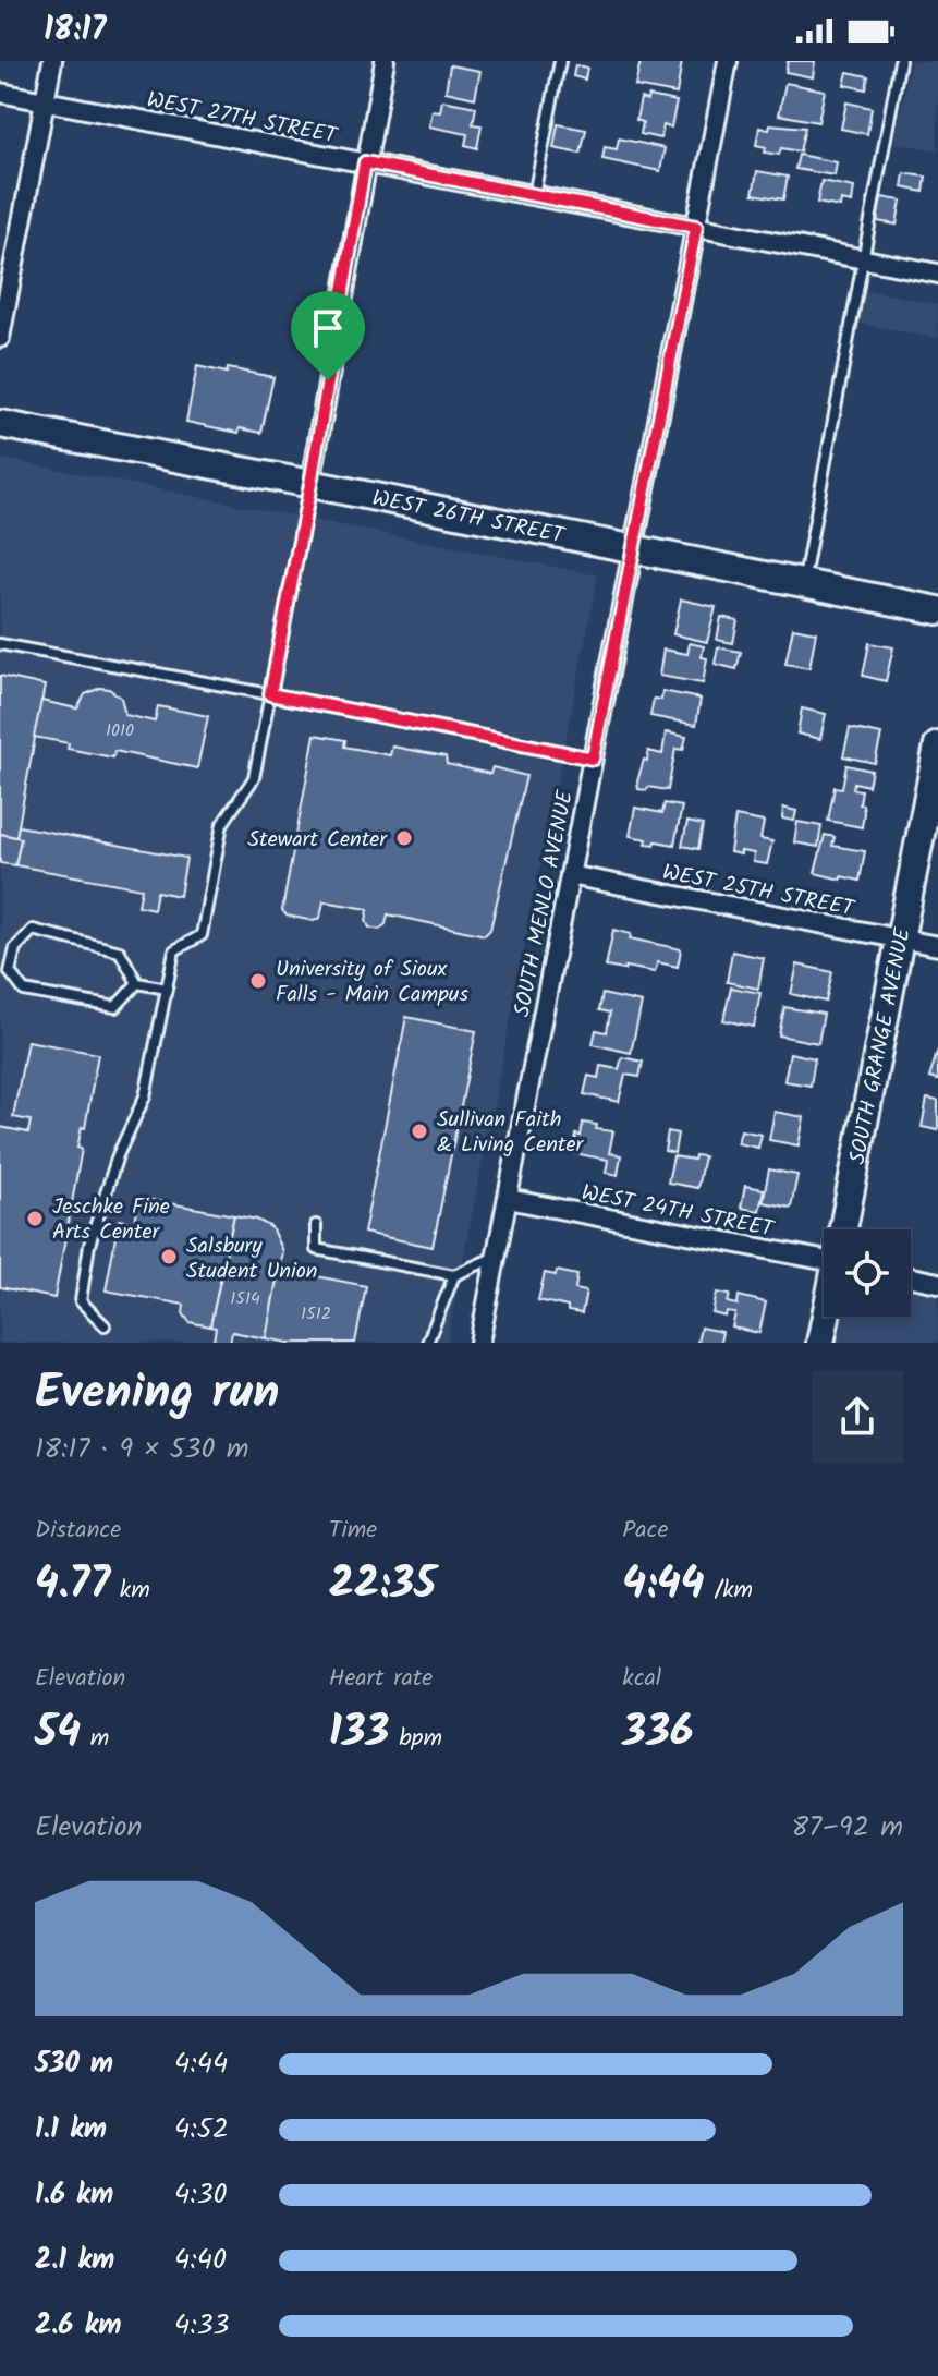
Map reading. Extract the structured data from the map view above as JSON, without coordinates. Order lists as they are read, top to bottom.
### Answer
{
  "streets": {
    "main road": ["WEST 26TH STREET", "SOUTH GRANGE AVENUE"],
    "street": [
      "WEST 27TH STREET",
      "WEST 25TH STREET",
      "SOUTH MENLO AVENUE",
      "WEST 24TH STREET"
    ]
  },
  "crossings": [
    ["WEST 27TH STREET", "SOUTH MENLO AVENUE"],
    ["WEST 26TH STREET", "SOUTH MENLO AVENUE"],
    ["WEST 25TH STREET", "SOUTH MENLO AVENUE"],
    ["WEST 25TH STREET", "SOUTH GRANGE AVENUE"],
    ["SOUTH MENLO AVENUE", "WEST 24TH STREET"]
  ],
  "places": [
    "Stewart Center",
    "University of Sioux Falls - Main Campus",
    "Sullivan Faith & Living Center",
    "Jeschke Fine Arts Center",
    "Salsbury Student Union"
  ],
  "house_numbers": ["1010", "1514", "1512"],
  "page": {
    "status": "18:17",
    "heading": ["Evening run", "18:17 · 9 × 530 m"],
    "stats": [
      ["Distance", "4.77 km"],
      ["Time", "22:35"],
      ["Pace", "4:44 /km"],
      ["Elevation", "54 m"],
      ["Heart rate", "133 bpm"],
      ["kcal", "336"]
    ],
    "chart": ["Elevation", "87–92 m"],
    "list": [
      {
        "name": "530 m",
        "note": "4:44"
      },
      {
        "name": "1.1 km",
        "note": "4:52"
      },
      {
        "name": "1.6 km",
        "note": "4:30"
      },
      {
        "name": "2.1 km",
        "note": "4:40"
      },
      {
        "name": "2.6 km",
        "note": "4:33"
      }
    ]
  }
}
